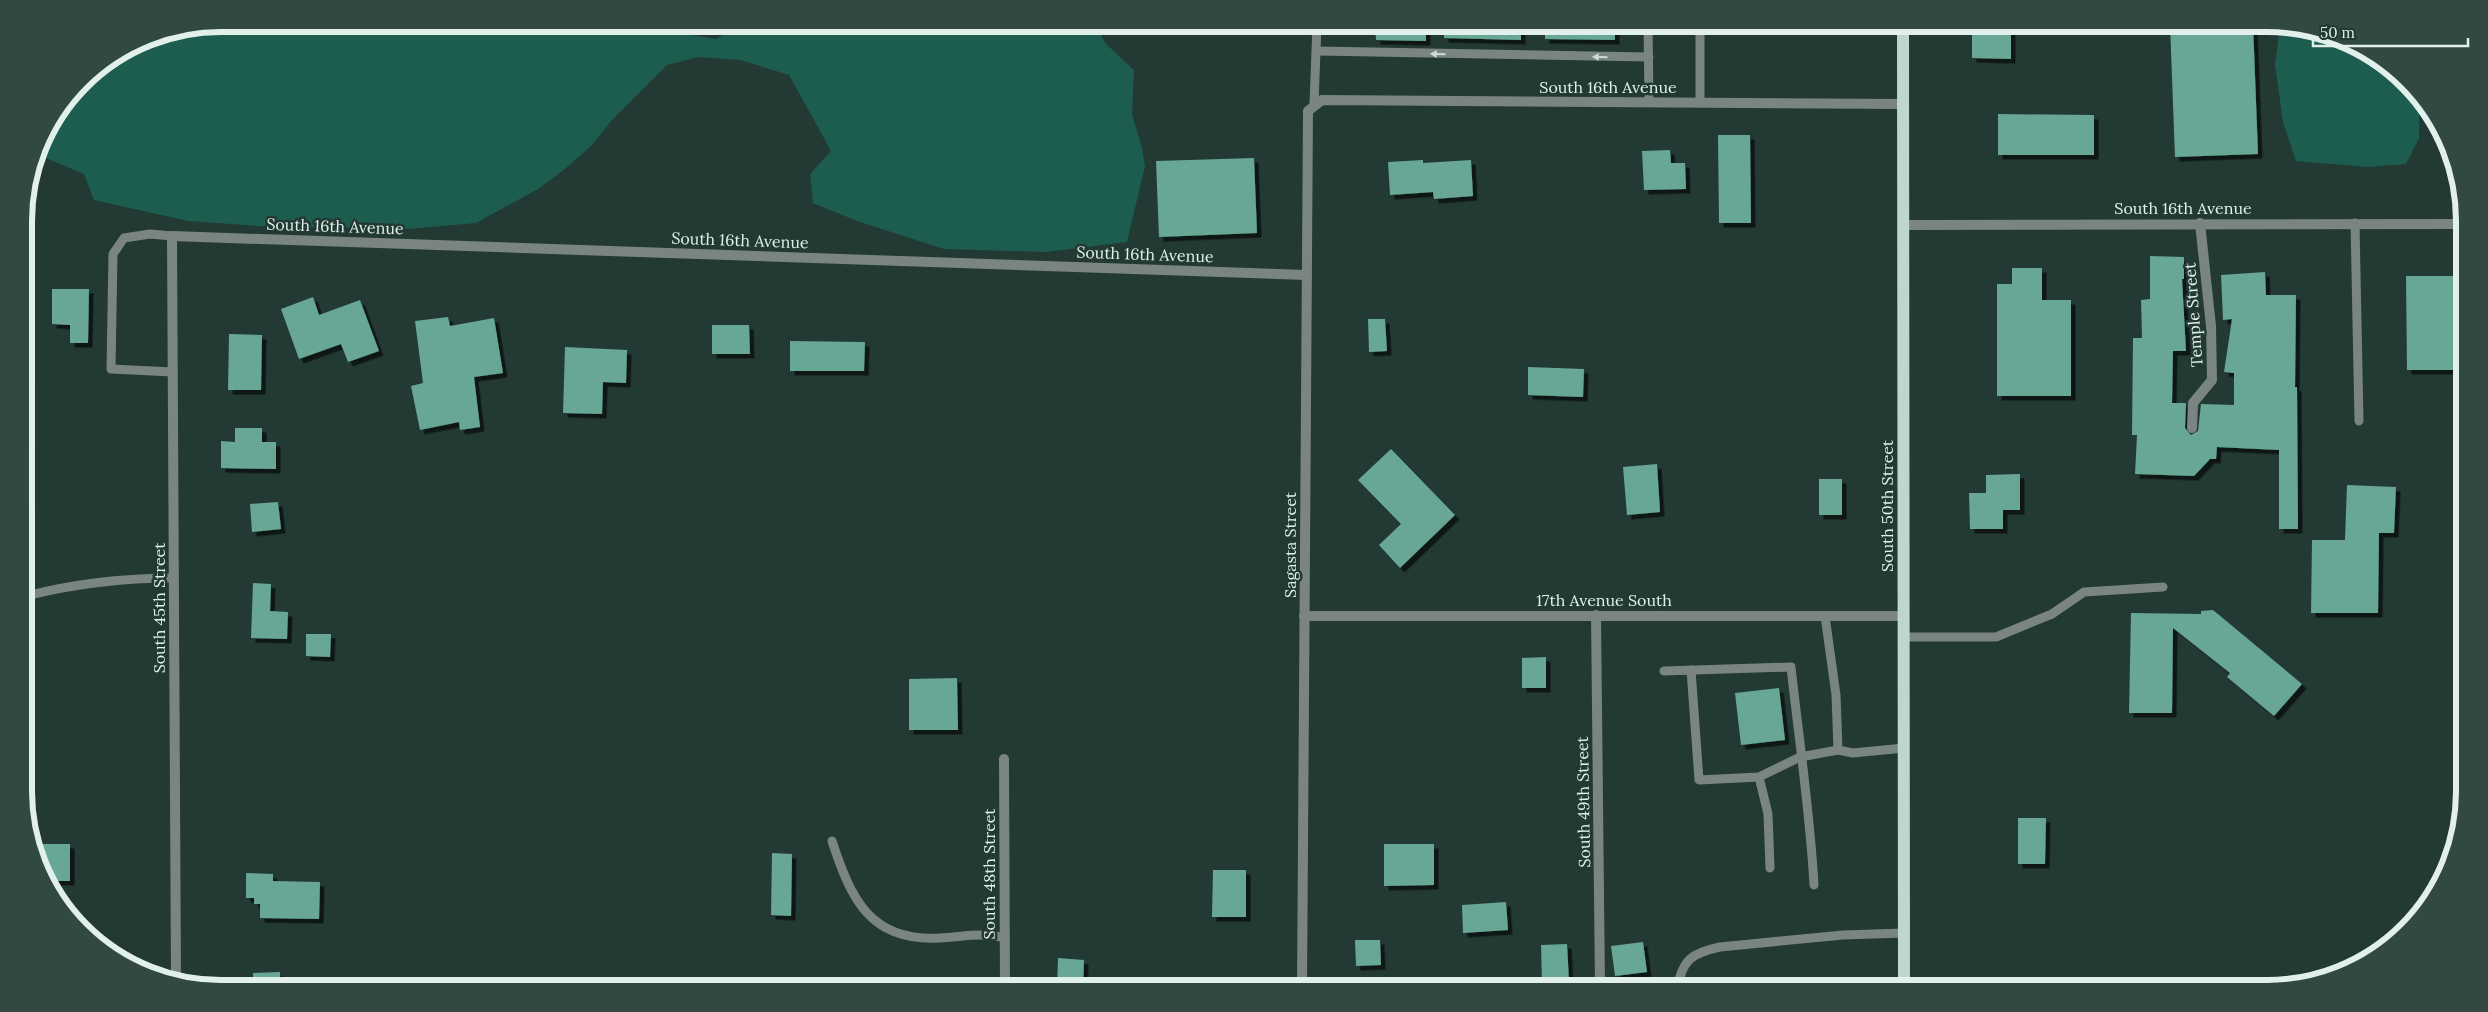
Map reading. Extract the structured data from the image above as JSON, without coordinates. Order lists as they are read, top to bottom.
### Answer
{
  "streets": {
    "main road": ["South 50th Street"],
    "street": [
      "South 16th Avenue",
      "Temple Street",
      "Sagasta Street",
      "17th Avenue South",
      "South 45th Street",
      "South 49th Street",
      "South 48th Street"
    ]
  },
  "crossings": [
    ["South 16th Avenue", "Temple Street"],
    ["South 16th Avenue", "South 50th Street"],
    ["South 16th Avenue", "Sagasta Street"],
    ["South 16th Avenue", "South 45th Street"],
    ["South 50th Street", "17th Avenue South"],
    ["Sagasta Street", "17th Avenue South"],
    ["17th Avenue South", "South 49th Street"]
  ],
  "scale_bar": "50 m"
}
